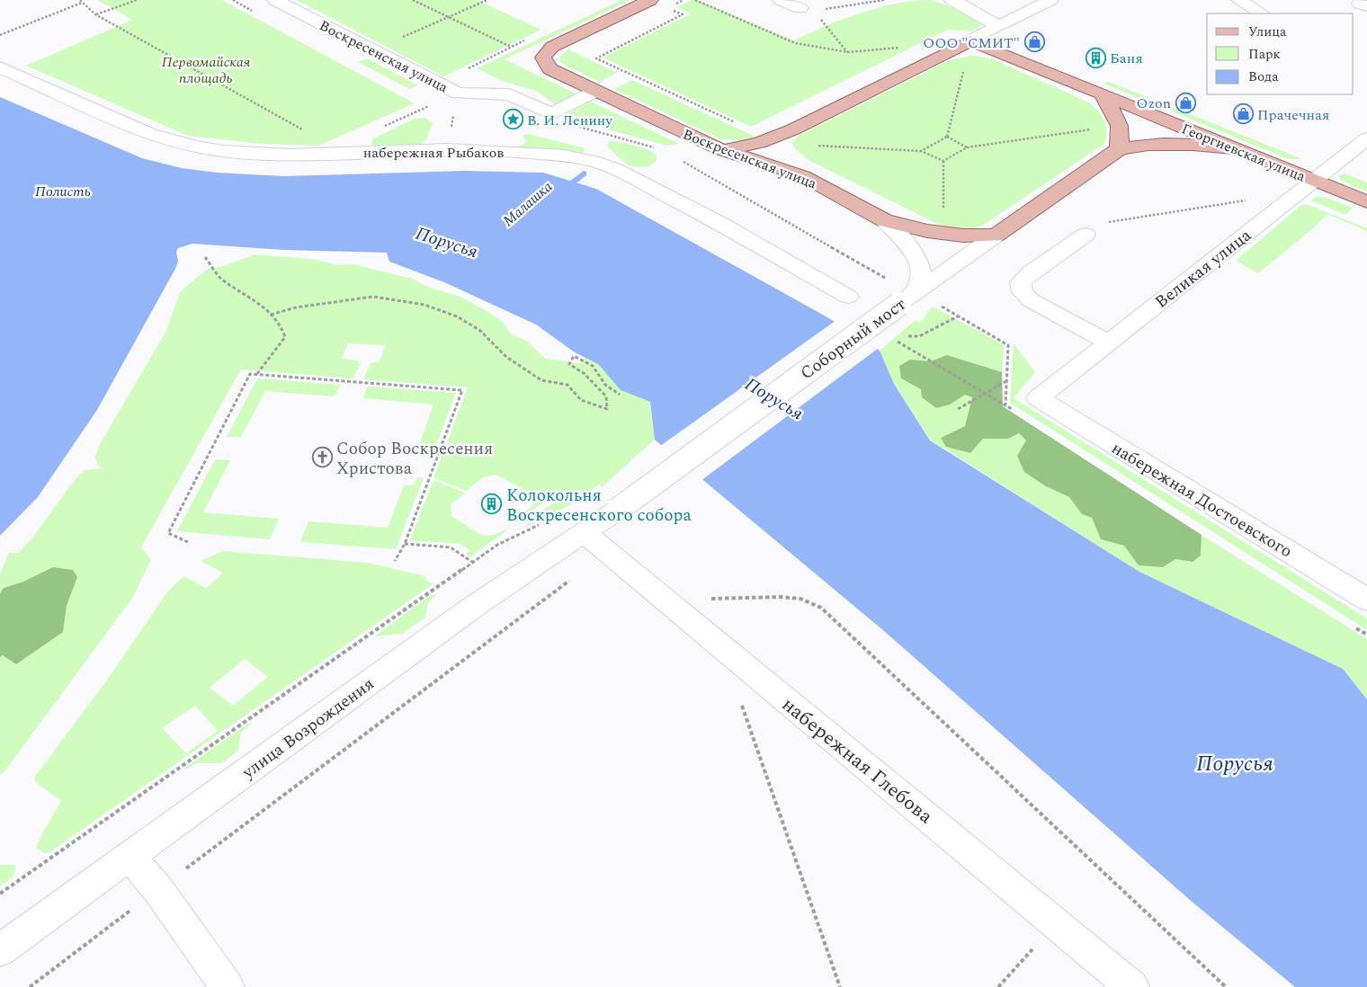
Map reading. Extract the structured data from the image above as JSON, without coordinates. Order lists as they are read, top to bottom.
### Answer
{
  "streets": {
    "main road": ["Воскресенская улица", "Георгиевская улица"],
    "street": [
      "набережная Рыбаков",
      "Великая улица",
      "Соборный мост",
      "набережная Достоевского",
      "улица Возрождения",
      "набережная Глебова"
    ]
  },
  "crossings": [
    ["Воскресенская улица", "Соборный мост"],
    ["Георгиевская улица", "Великая улица"],
    ["Великая улица", "набережная Достоевского"],
    ["Соборный мост", "улица Возрождения"],
    ["улица Возрождения", "набережная Глебова"]
  ],
  "water": ["Полисть", "Малашка", "Порусья"],
  "parks": ["Первомайская площадь"],
  "places": {
    "shop": ["ООО \"СМИТ\"", "Ozon", "Прачечная"],
    "building": ["Баня", "Колокольня Воскресенского собора"],
    "place": ["В. И. Ленину"],
    "church": ["Собор Воскресения Христова"]
  },
  "legend": ["Улица", "Парк", "Вода"]
}
